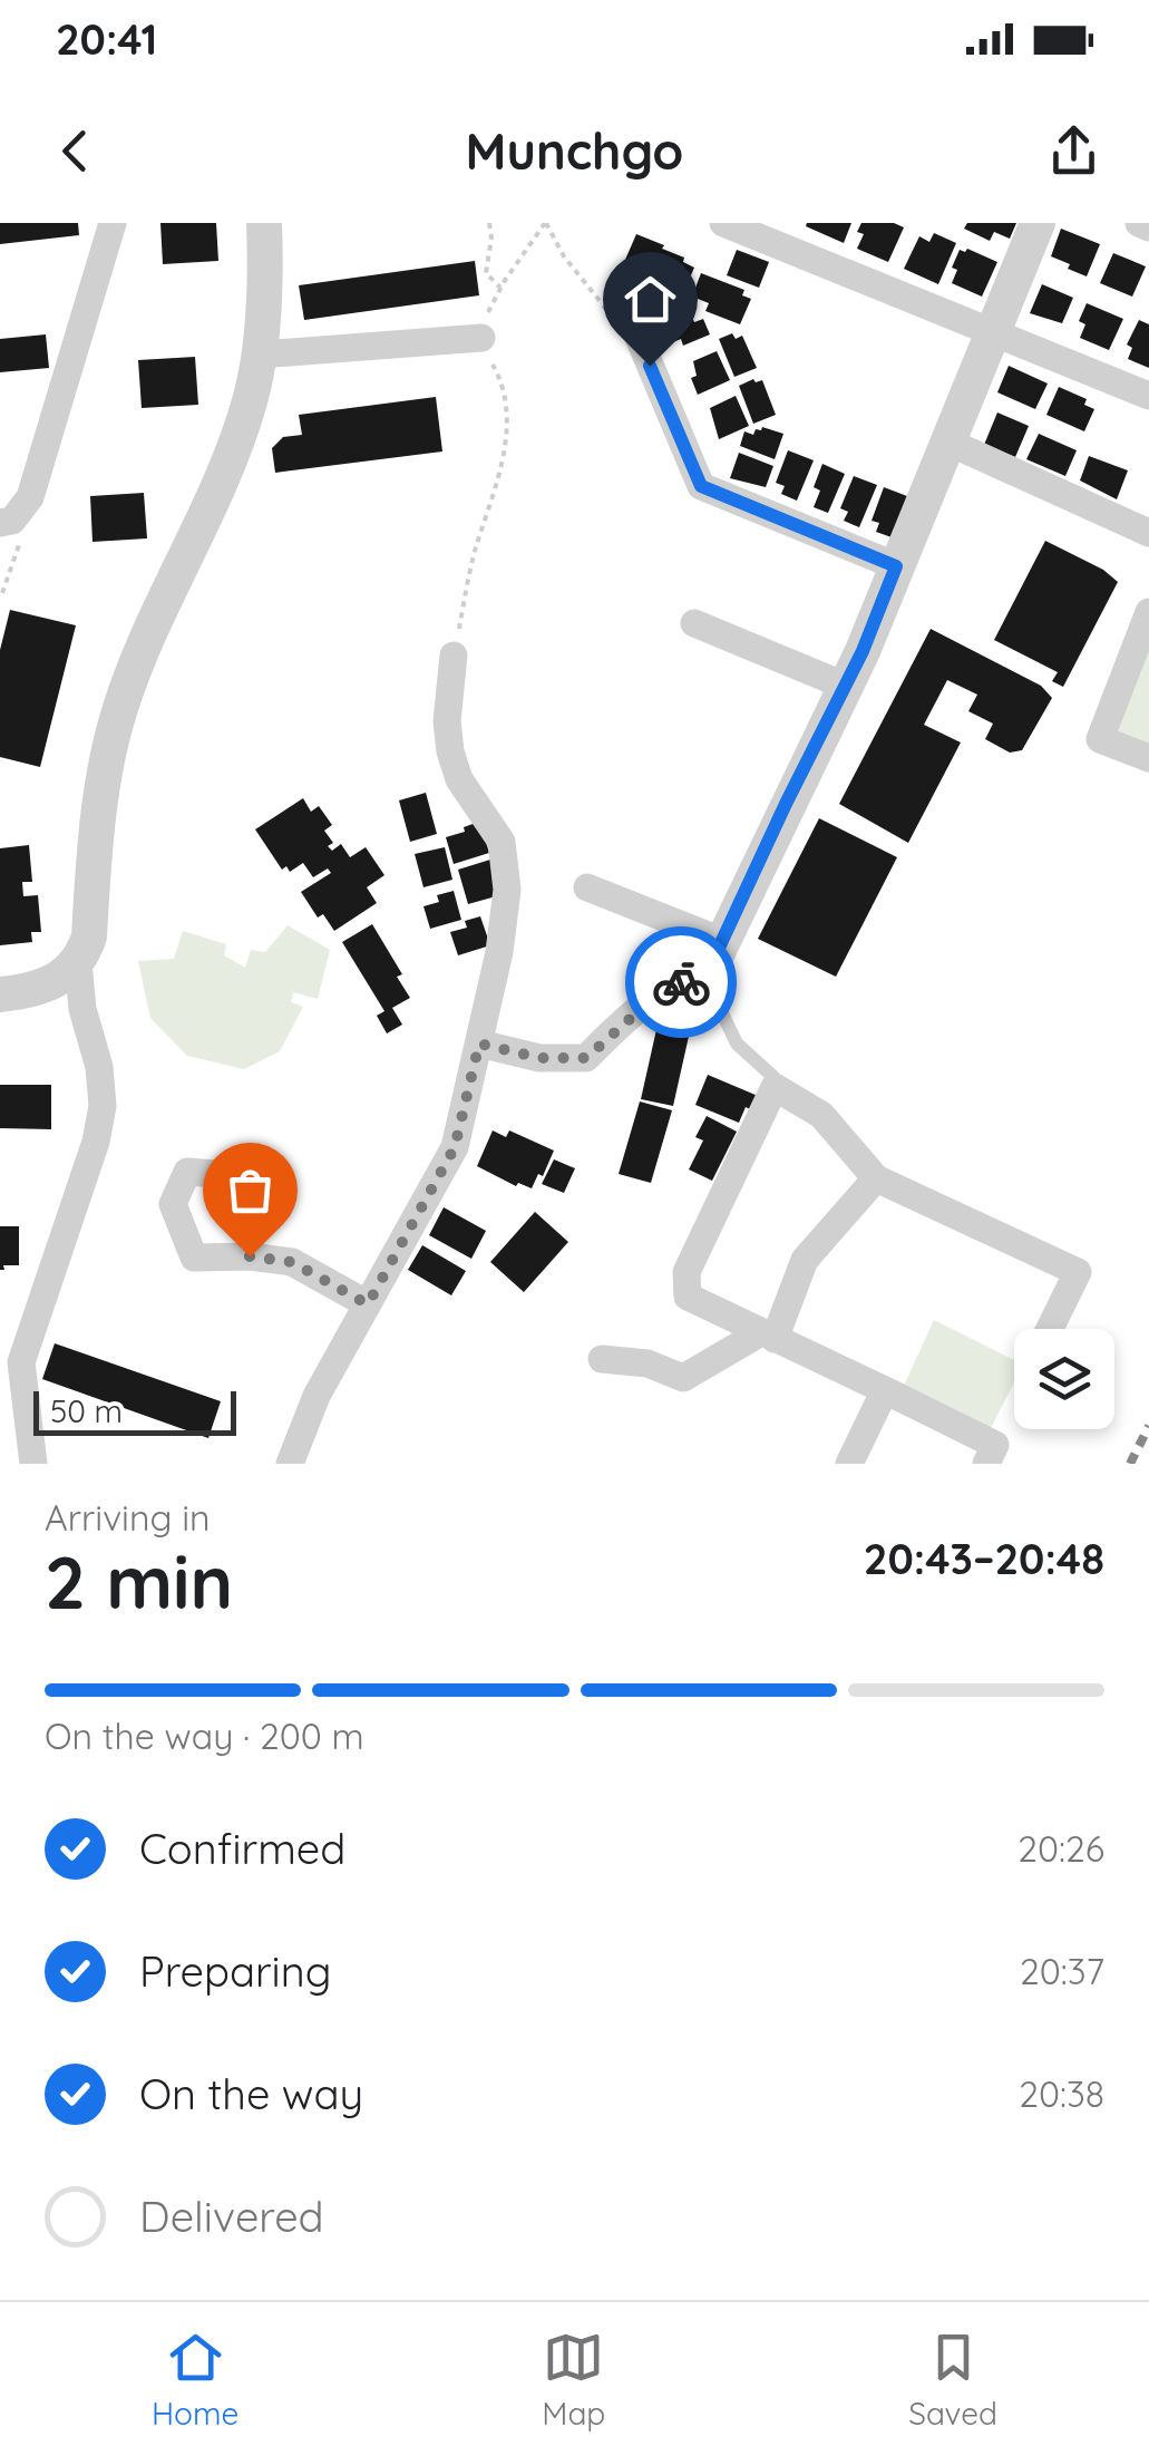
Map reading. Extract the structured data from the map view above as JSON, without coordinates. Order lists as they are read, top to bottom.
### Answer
{
  "scale_bar": "50 m",
  "page": {
    "status": "20:41",
    "header": "Munchgo",
    "scale": "50 m",
    "heading": ["2 min", "Arriving in", "20:43–20:48"],
    "bar": "On the way · 200 m",
    "list": [
      ["Confirmed", "20:26"],
      ["Preparing", "20:37"],
      ["On the way", "20:38"],
      "Delivered"
    ],
    "tabs": ["Home", "Map", "Saved"]
  }
}
